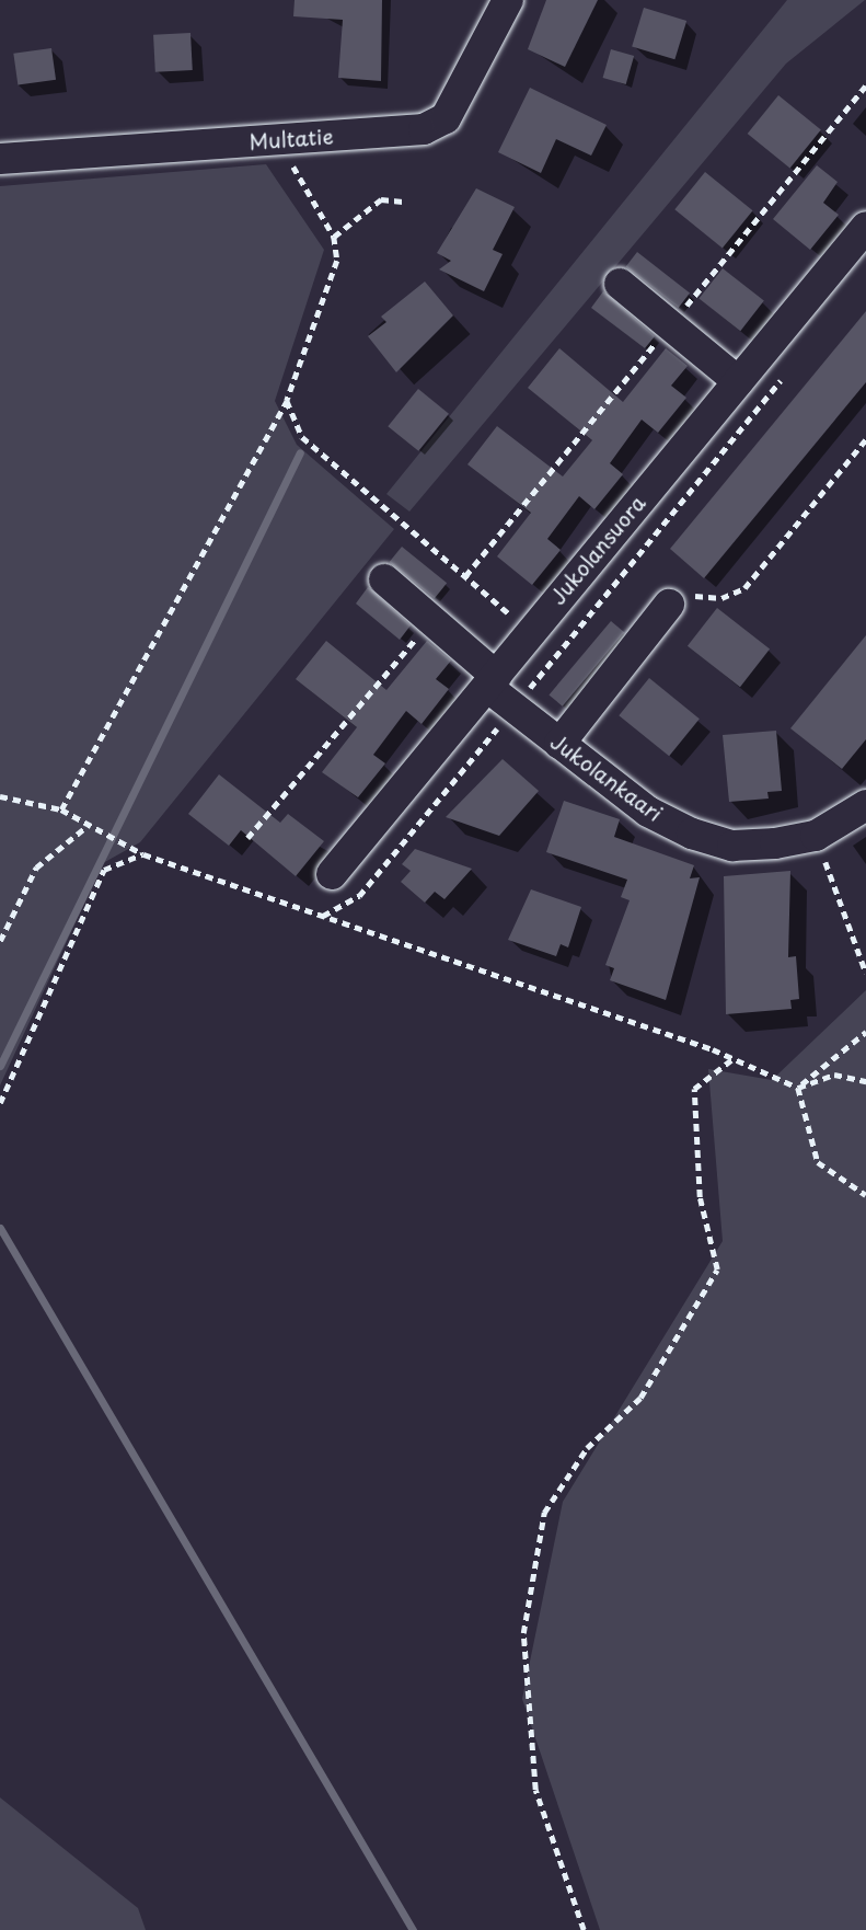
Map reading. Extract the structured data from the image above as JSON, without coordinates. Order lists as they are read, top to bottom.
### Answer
{
  "streets": {
    "street": ["Multatie", "Jukolansuora", "Jukolankaari"]
  },
  "crossings": [
    ["Jukolansuora", "Jukolankaari"]
  ]
}
